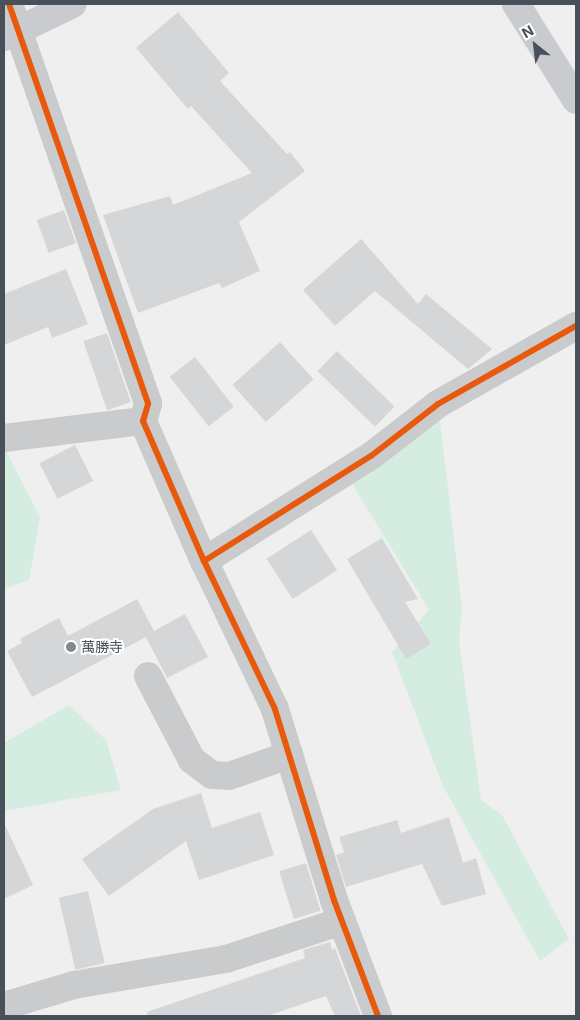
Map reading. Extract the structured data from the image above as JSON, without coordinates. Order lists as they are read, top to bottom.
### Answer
{
  "places": ["萬勝寺"],
  "north": "top left"
}
